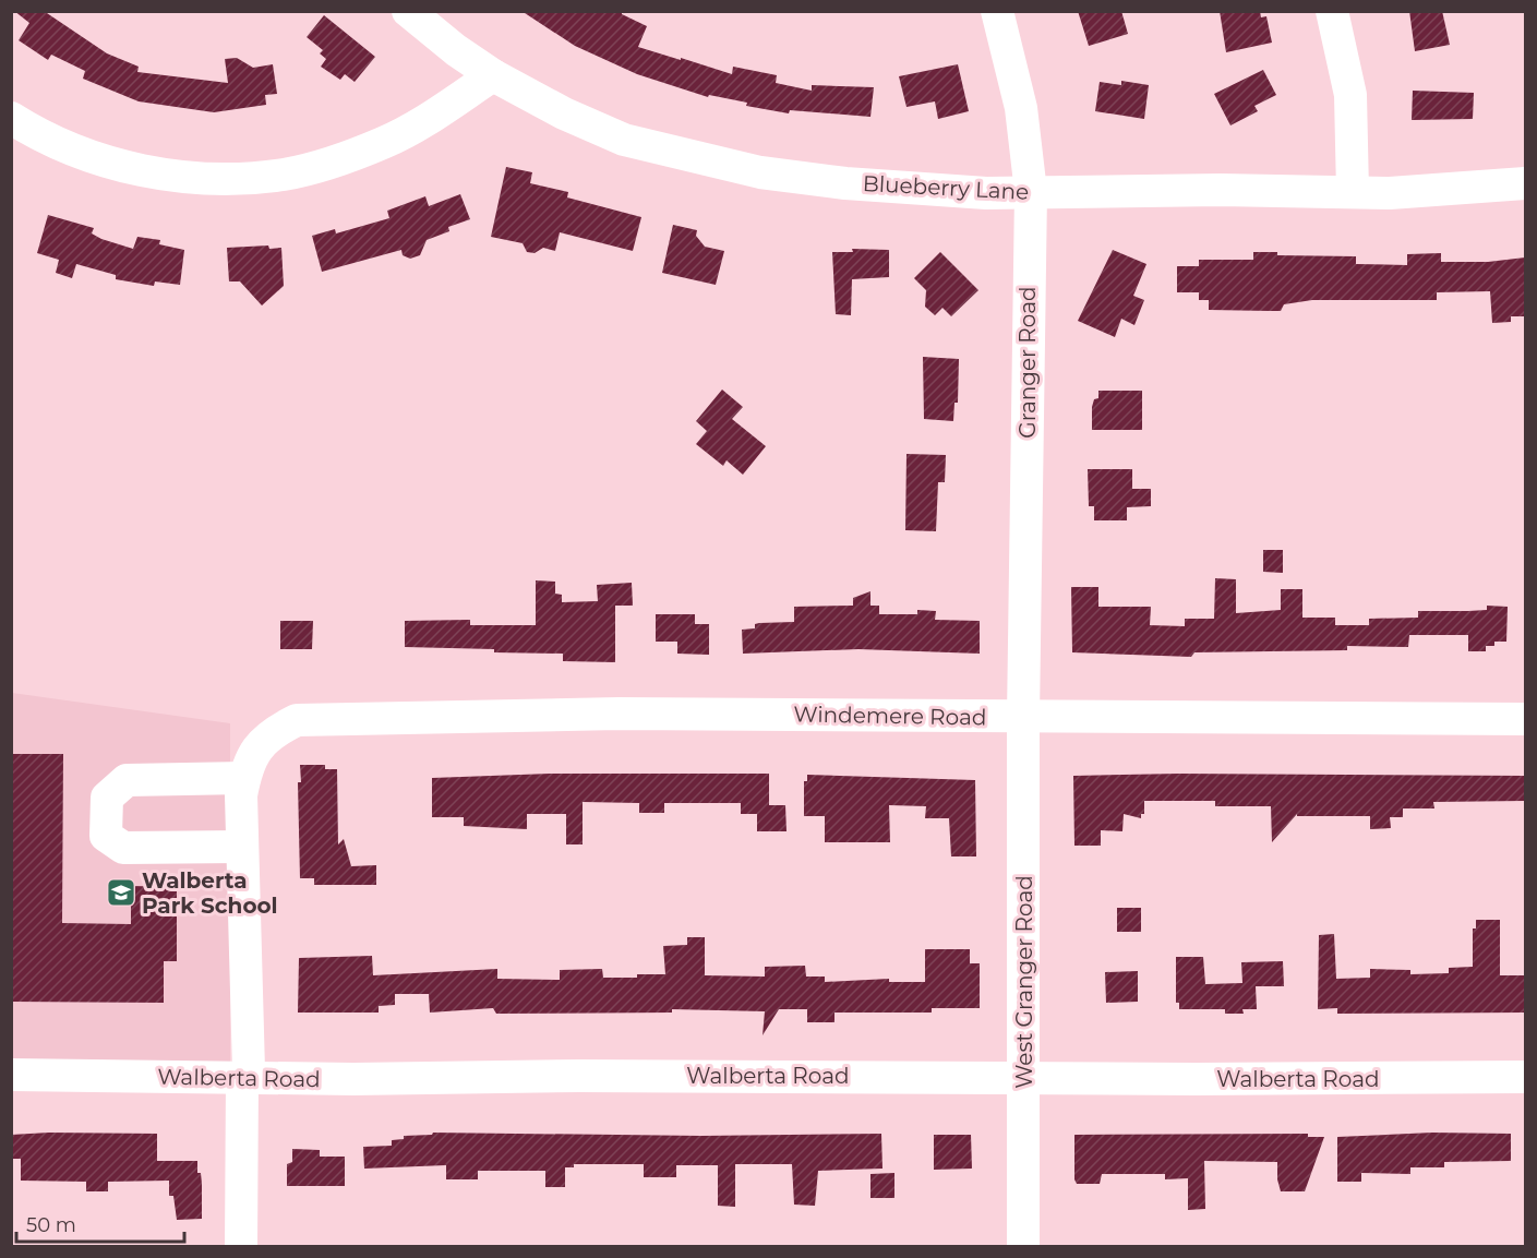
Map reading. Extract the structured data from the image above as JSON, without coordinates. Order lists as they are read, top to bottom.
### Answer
{
  "streets": {
    "street": [
      "Blueberry Lane",
      "Granger Road",
      "Windemere Road",
      "West Granger Road",
      "Walberta Road"
    ]
  },
  "crossings": [
    ["Blueberry Lane", "Granger Road"],
    ["Granger Road", "Windemere Road"],
    ["Granger Road", "West Granger Road"],
    ["Windemere Road", "West Granger Road"],
    ["West Granger Road", "Walberta Road"]
  ],
  "places": {
    "school or university": ["Walberta Park School"]
  },
  "scale_bar": "50 m"
}
